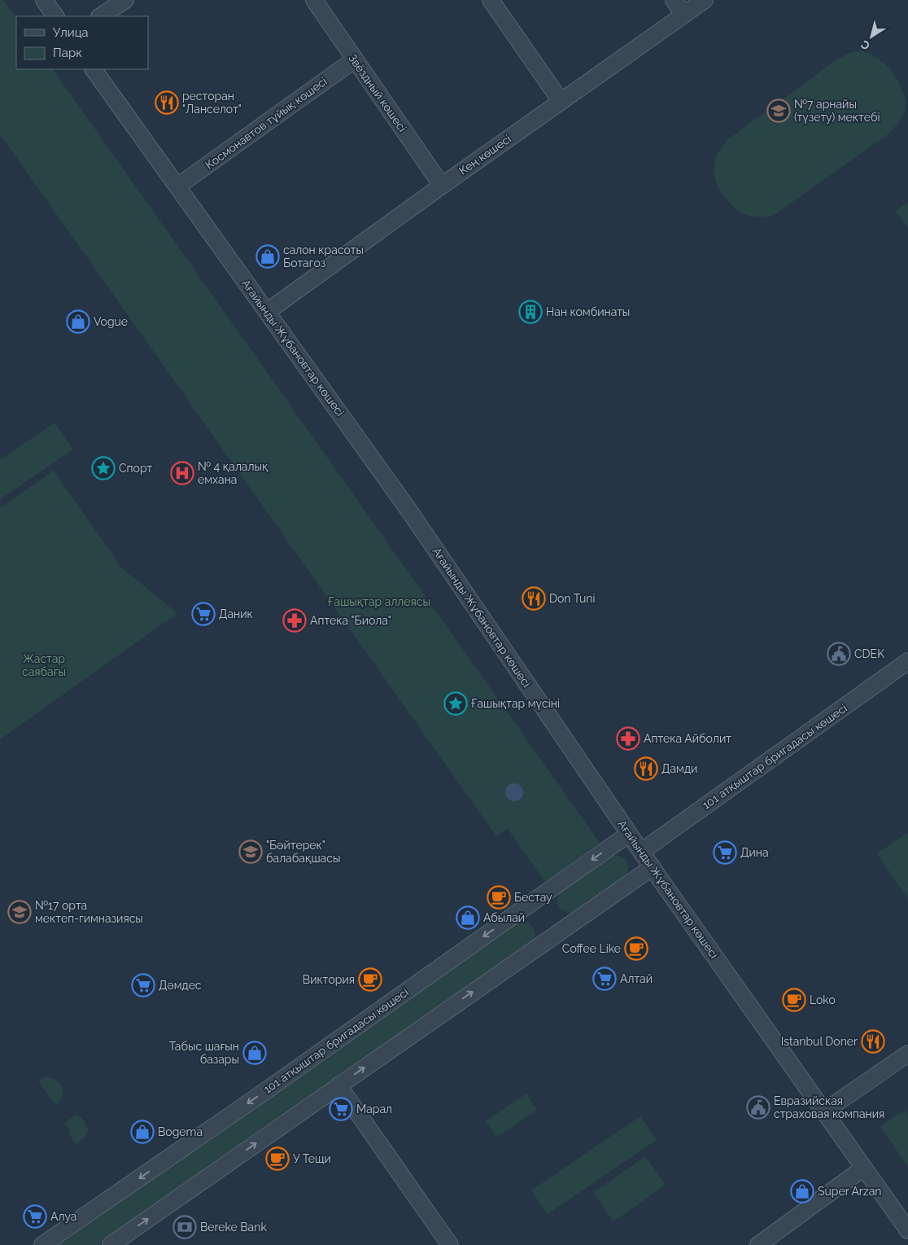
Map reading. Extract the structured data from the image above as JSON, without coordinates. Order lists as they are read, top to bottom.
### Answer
{
  "streets": {
    "street": [
      "Звёздный көшесі",
      "Космонавтов тұйық көшесі",
      "Кең көшесі",
      "Ағайынды Жұбановтар көшесі",
      "101 атқыштар бригадасы көшесі"
    ]
  },
  "crossings": [
    ["Звёздный көшесі", "Космонавтов тұйық көшесі"],
    ["Звёздный көшесі", "Кең көшесі"],
    ["Космонавтов тұйық көшесі", "Ағайынды Жұбановтар көшесі"],
    ["Кең көшесі", "Ағайынды Жұбановтар көшесі"],
    ["Ағайынды Жұбановтар көшесі", "101 атқыштар бригадасы көшесі"]
  ],
  "parks": ["Ғашықтар аллеясы", "Жастар саябағы"],
  "places": {
    "restaurant": [
      "ресторан \"Ланселот\"",
      "Don Tuni",
      "Дамди",
      "Istanbul Doner"
    ],
    "school or university": ["№7 арнайы (түзету) мектебі", "\"Бәйтерек\" балабақшасы", "№17 орта мектеп-гимназиясы"],
    "shop": [
      "салон красоты Ботагоз",
      "Vogue",
      "Абылай",
      "Табыс шағын базары",
      "Bogema",
      "Super Arzan"
    ],
    "building": ["Нан комбинаты"],
    "place": ["Спорт", "Ғашықтар мүсіні"],
    "hospital": ["№ 4 қалалық емхана"],
    "supermarket": [
      "Даник",
      "Дина",
      "Алтай",
      "Дәмдес",
      "Марал",
      "Алуа"
    ],
    "pharmacy": ["Аптека \"Биола\"", "Аптека Айболит"],
    "public building": ["CDEK", "Евразийская страховая компания"],
    "cafe": [
      "Бестау",
      "Coffee Like",
      "Виктория",
      "Loko",
      "У Тещи"
    ],
    "bank": ["Bereke Bank"]
  },
  "legend": ["Улица", "Парк"],
  "north": "bottom left"
}
